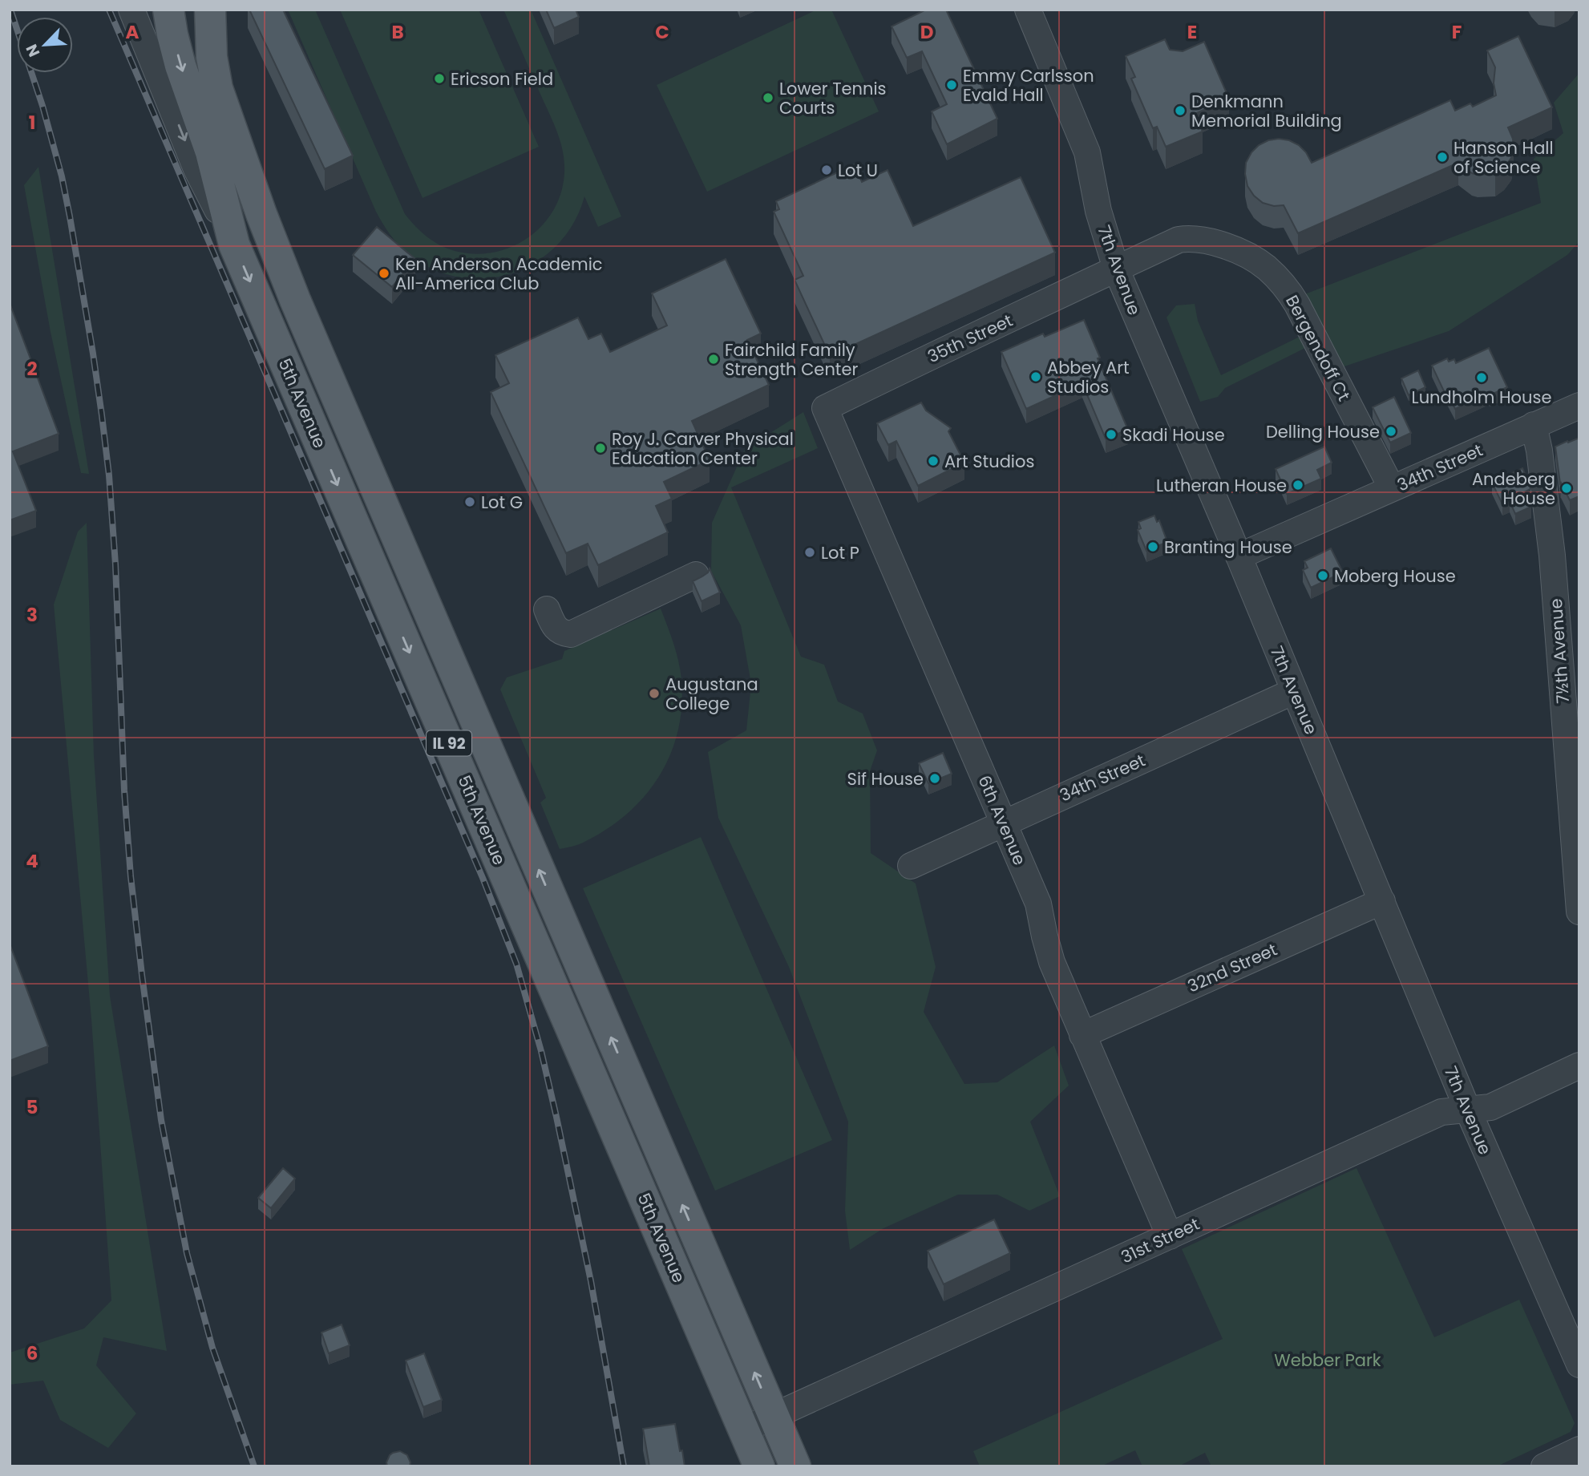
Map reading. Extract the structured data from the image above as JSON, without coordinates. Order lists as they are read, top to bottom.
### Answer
{
  "streets": {
    "main road": ["5th Avenue", "IL 92"],
    "street": [
      "7th Avenue",
      "35th Street",
      "Bergendoff Ct",
      "34th Street",
      "7½th Avenue",
      "6th Avenue",
      "32nd Street",
      "31st Street"
    ]
  },
  "crossings": [
    ["7th Avenue", "35th Street"],
    ["7th Avenue", "Bergendoff Ct"],
    ["7th Avenue", "34th Street"],
    ["7th Avenue", "32nd Street"],
    ["7th Avenue", "31st Street"],
    ["35th Street", "Bergendoff Ct"],
    ["35th Street", "6th Avenue"],
    ["Bergendoff Ct", "34th Street"],
    ["5th Avenue", "31st Street"],
    ["34th Street", "7½th Avenue"],
    ["34th Street", "6th Avenue"],
    ["6th Avenue", "32nd Street"],
    ["6th Avenue", "31st Street"]
  ],
  "parks": ["Webber Park"],
  "places": [
    "Ericson Field",
    "Emmy Carlsson Evald Hall",
    "Lower Tennis Courts",
    "Denkmann Memorial Building",
    "Hanson Hall of Science",
    "Lot U",
    "Ken Anderson Academic All-America Club",
    "Fairchild Family Strength Center",
    "Abbey Art Studios",
    "Lundholm House",
    "Delling House",
    "Skadi House",
    "Roy J. Carver Physical Education Center",
    "Art Studios",
    "Lutheran House",
    "Andeberg House",
    "Lot G",
    "Branting House",
    "Lot P",
    "Moberg House",
    "Augustana College",
    "Sif House"
  ],
  "north": "bottom left",
  "grid": {
    "columns": [
      "A",
      "B",
      "C",
      "D",
      "E",
      "F"
    ],
    "rows": [
      "1",
      "2",
      "3",
      "4",
      "5",
      "6"
    ]
  }
}
